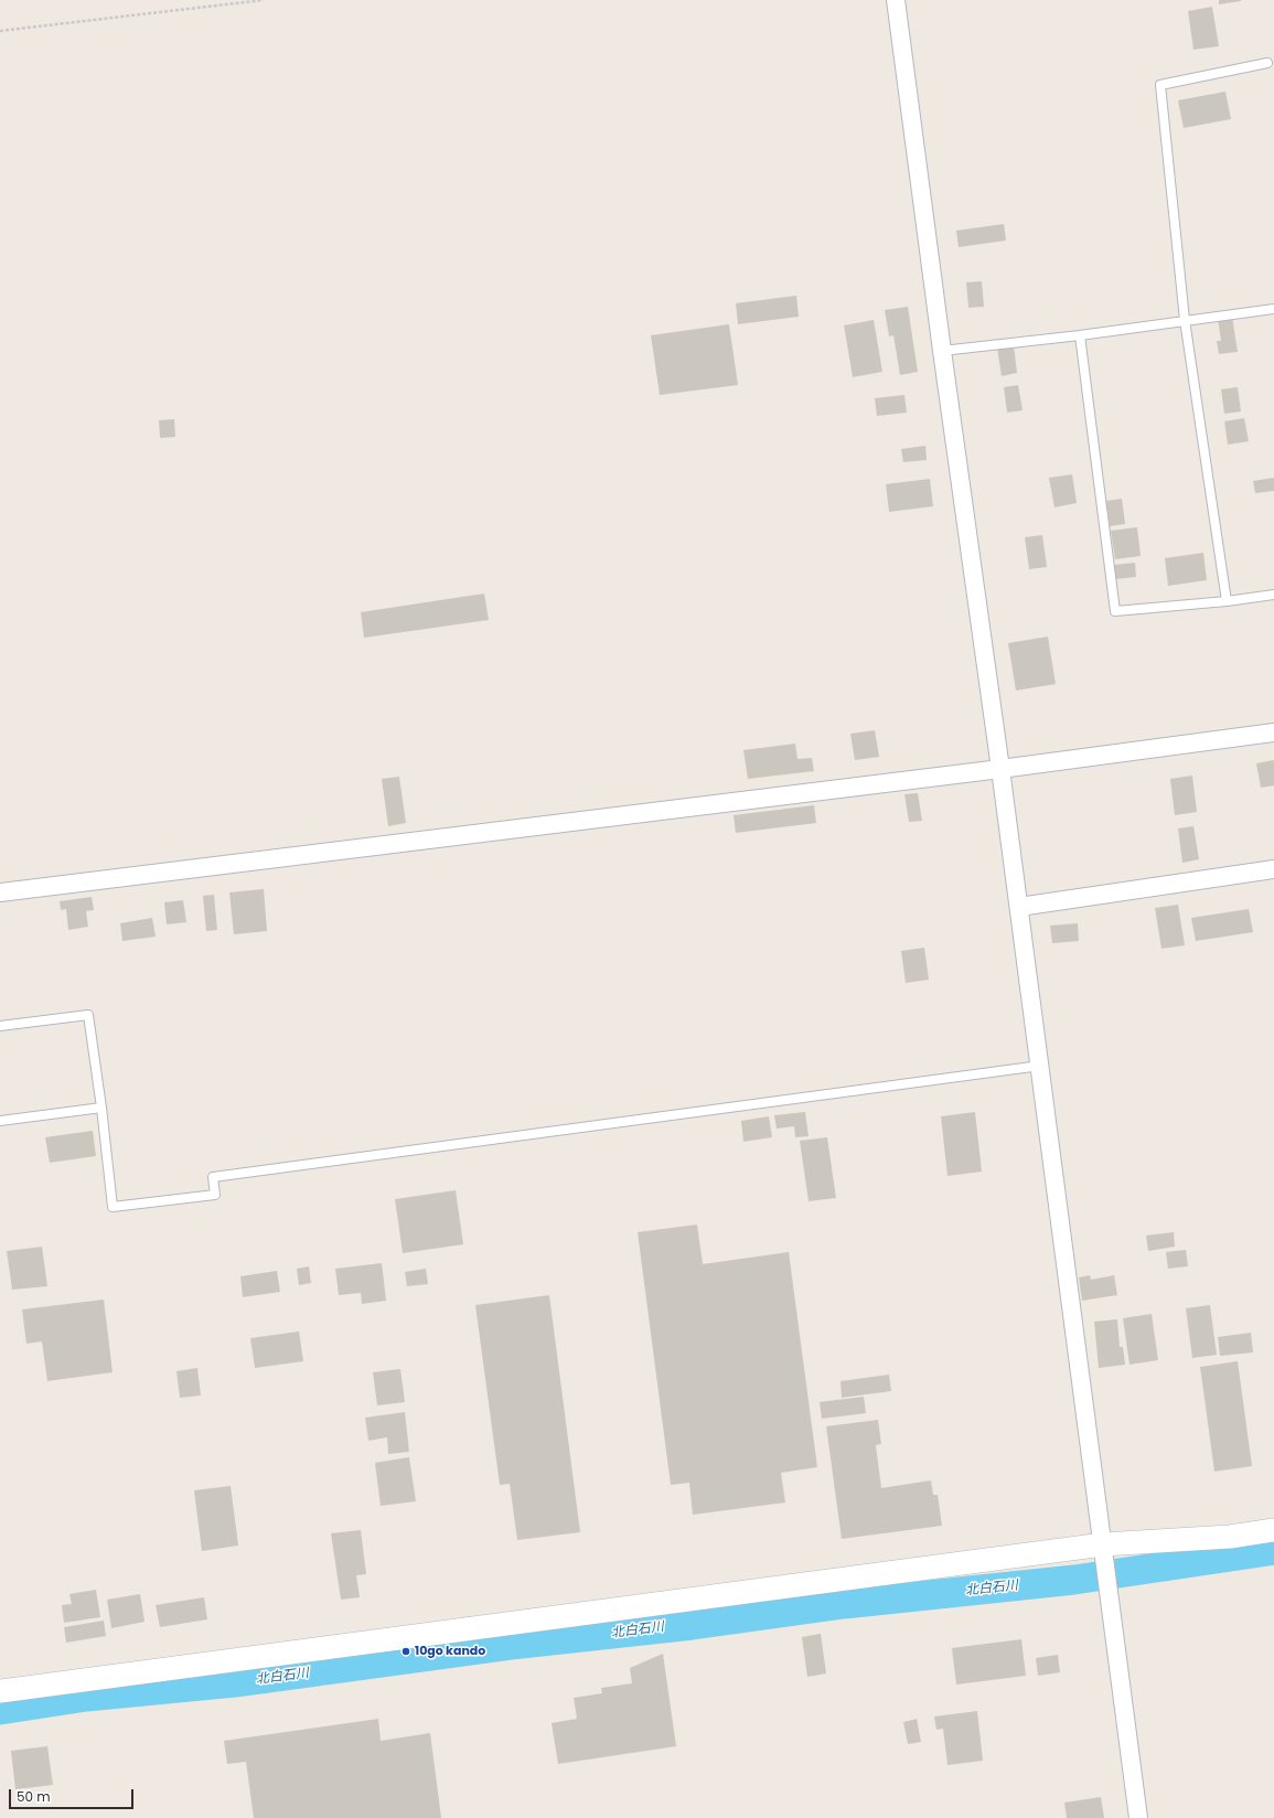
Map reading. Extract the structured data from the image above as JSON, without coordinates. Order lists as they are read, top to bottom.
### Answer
{
  "water": ["北白石川"],
  "places": ["10go kando"],
  "scale_bar": "50 m"
}
